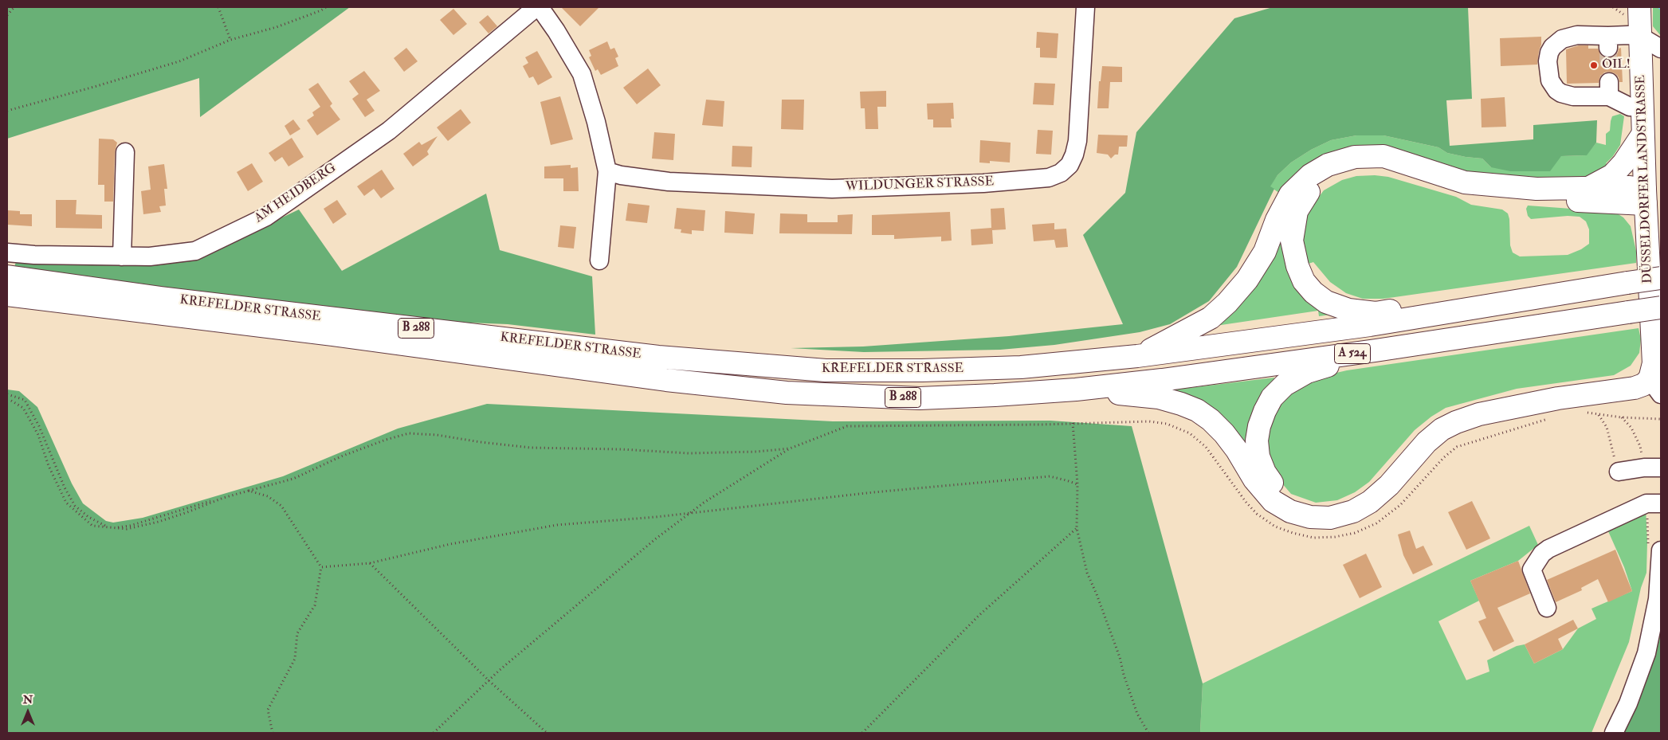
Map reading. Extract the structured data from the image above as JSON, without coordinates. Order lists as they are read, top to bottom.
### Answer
{
  "streets": {
    "main road": [
      "DÜSSELDORFER LANDSTRASSE",
      "KREFELDER STRASSE",
      "B 288",
      "A 524"
    ],
    "street": ["WILDUNGER STRASSE", "AM HEIDBERG"]
  },
  "crossings": [
    ["KREFELDER STRASSE", "A 524"]
  ],
  "places": ["OIL!"],
  "north": "top"
}
